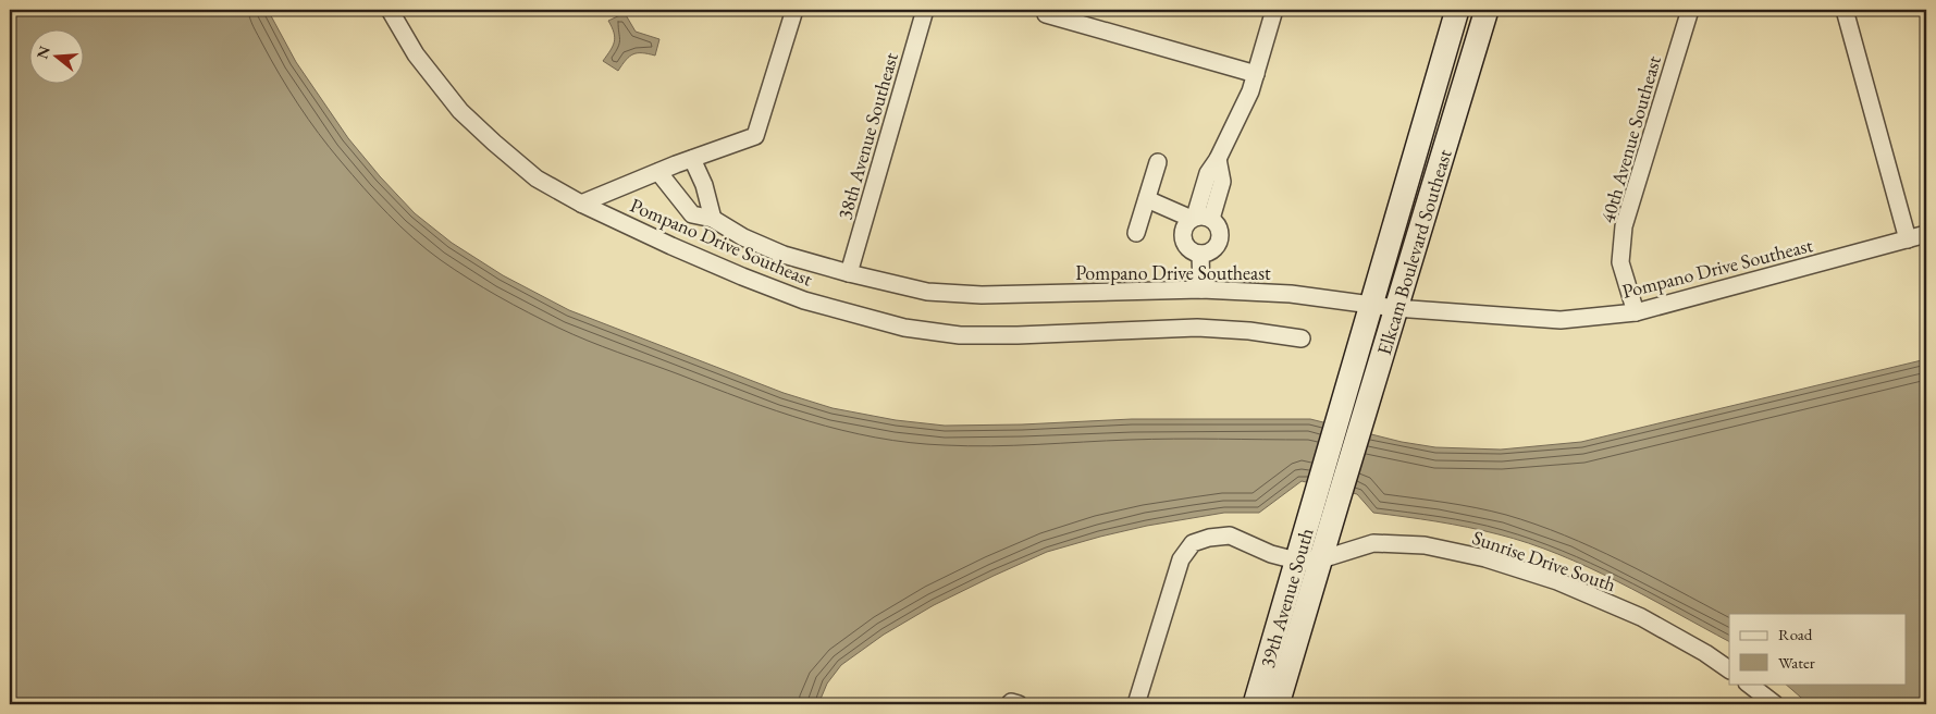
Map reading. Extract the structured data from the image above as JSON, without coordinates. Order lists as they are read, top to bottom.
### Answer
{
  "streets": {
    "street": [
      "38th Avenue Southeast",
      "40th Avenue Southeast",
      "Pompano Drive Southeast",
      "Elkcam Boulevard Southeast",
      "Sunrise Drive South",
      "39th Avenue South"
    ]
  },
  "crossings": [
    ["38th Avenue Southeast", "Pompano Drive Southeast"],
    ["40th Avenue Southeast", "Pompano Drive Southeast"],
    ["Pompano Drive Southeast", "Elkcam Boulevard Southeast"],
    ["Elkcam Boulevard Southeast", "39th Avenue South"],
    ["Sunrise Drive South", "39th Avenue South"]
  ],
  "legend": ["Road", "Water"],
  "north": "left"
}
